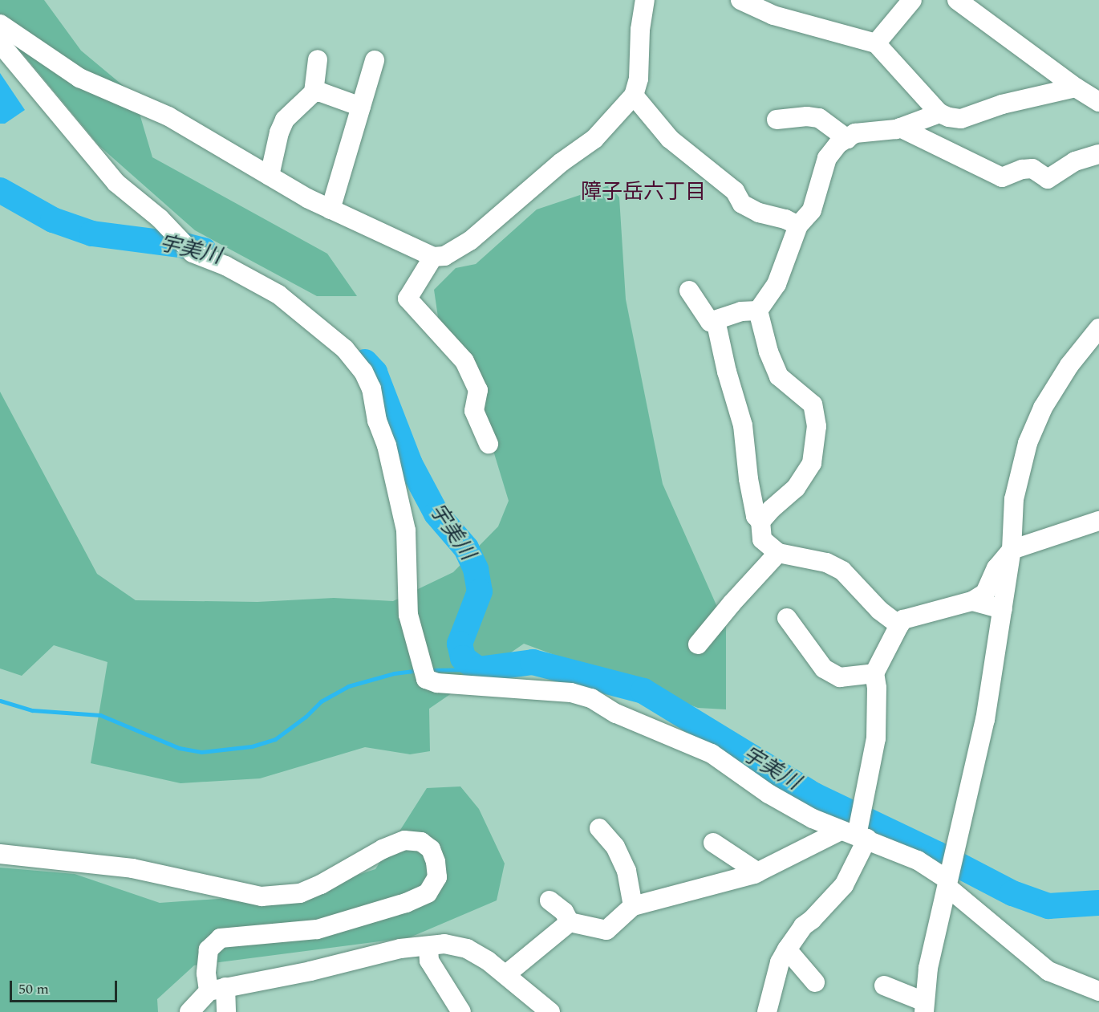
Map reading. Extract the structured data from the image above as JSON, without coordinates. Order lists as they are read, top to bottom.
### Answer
{
  "districts": ["障子岳六丁目"],
  "water": ["宇美川"],
  "scale_bar": "50 m"
}
